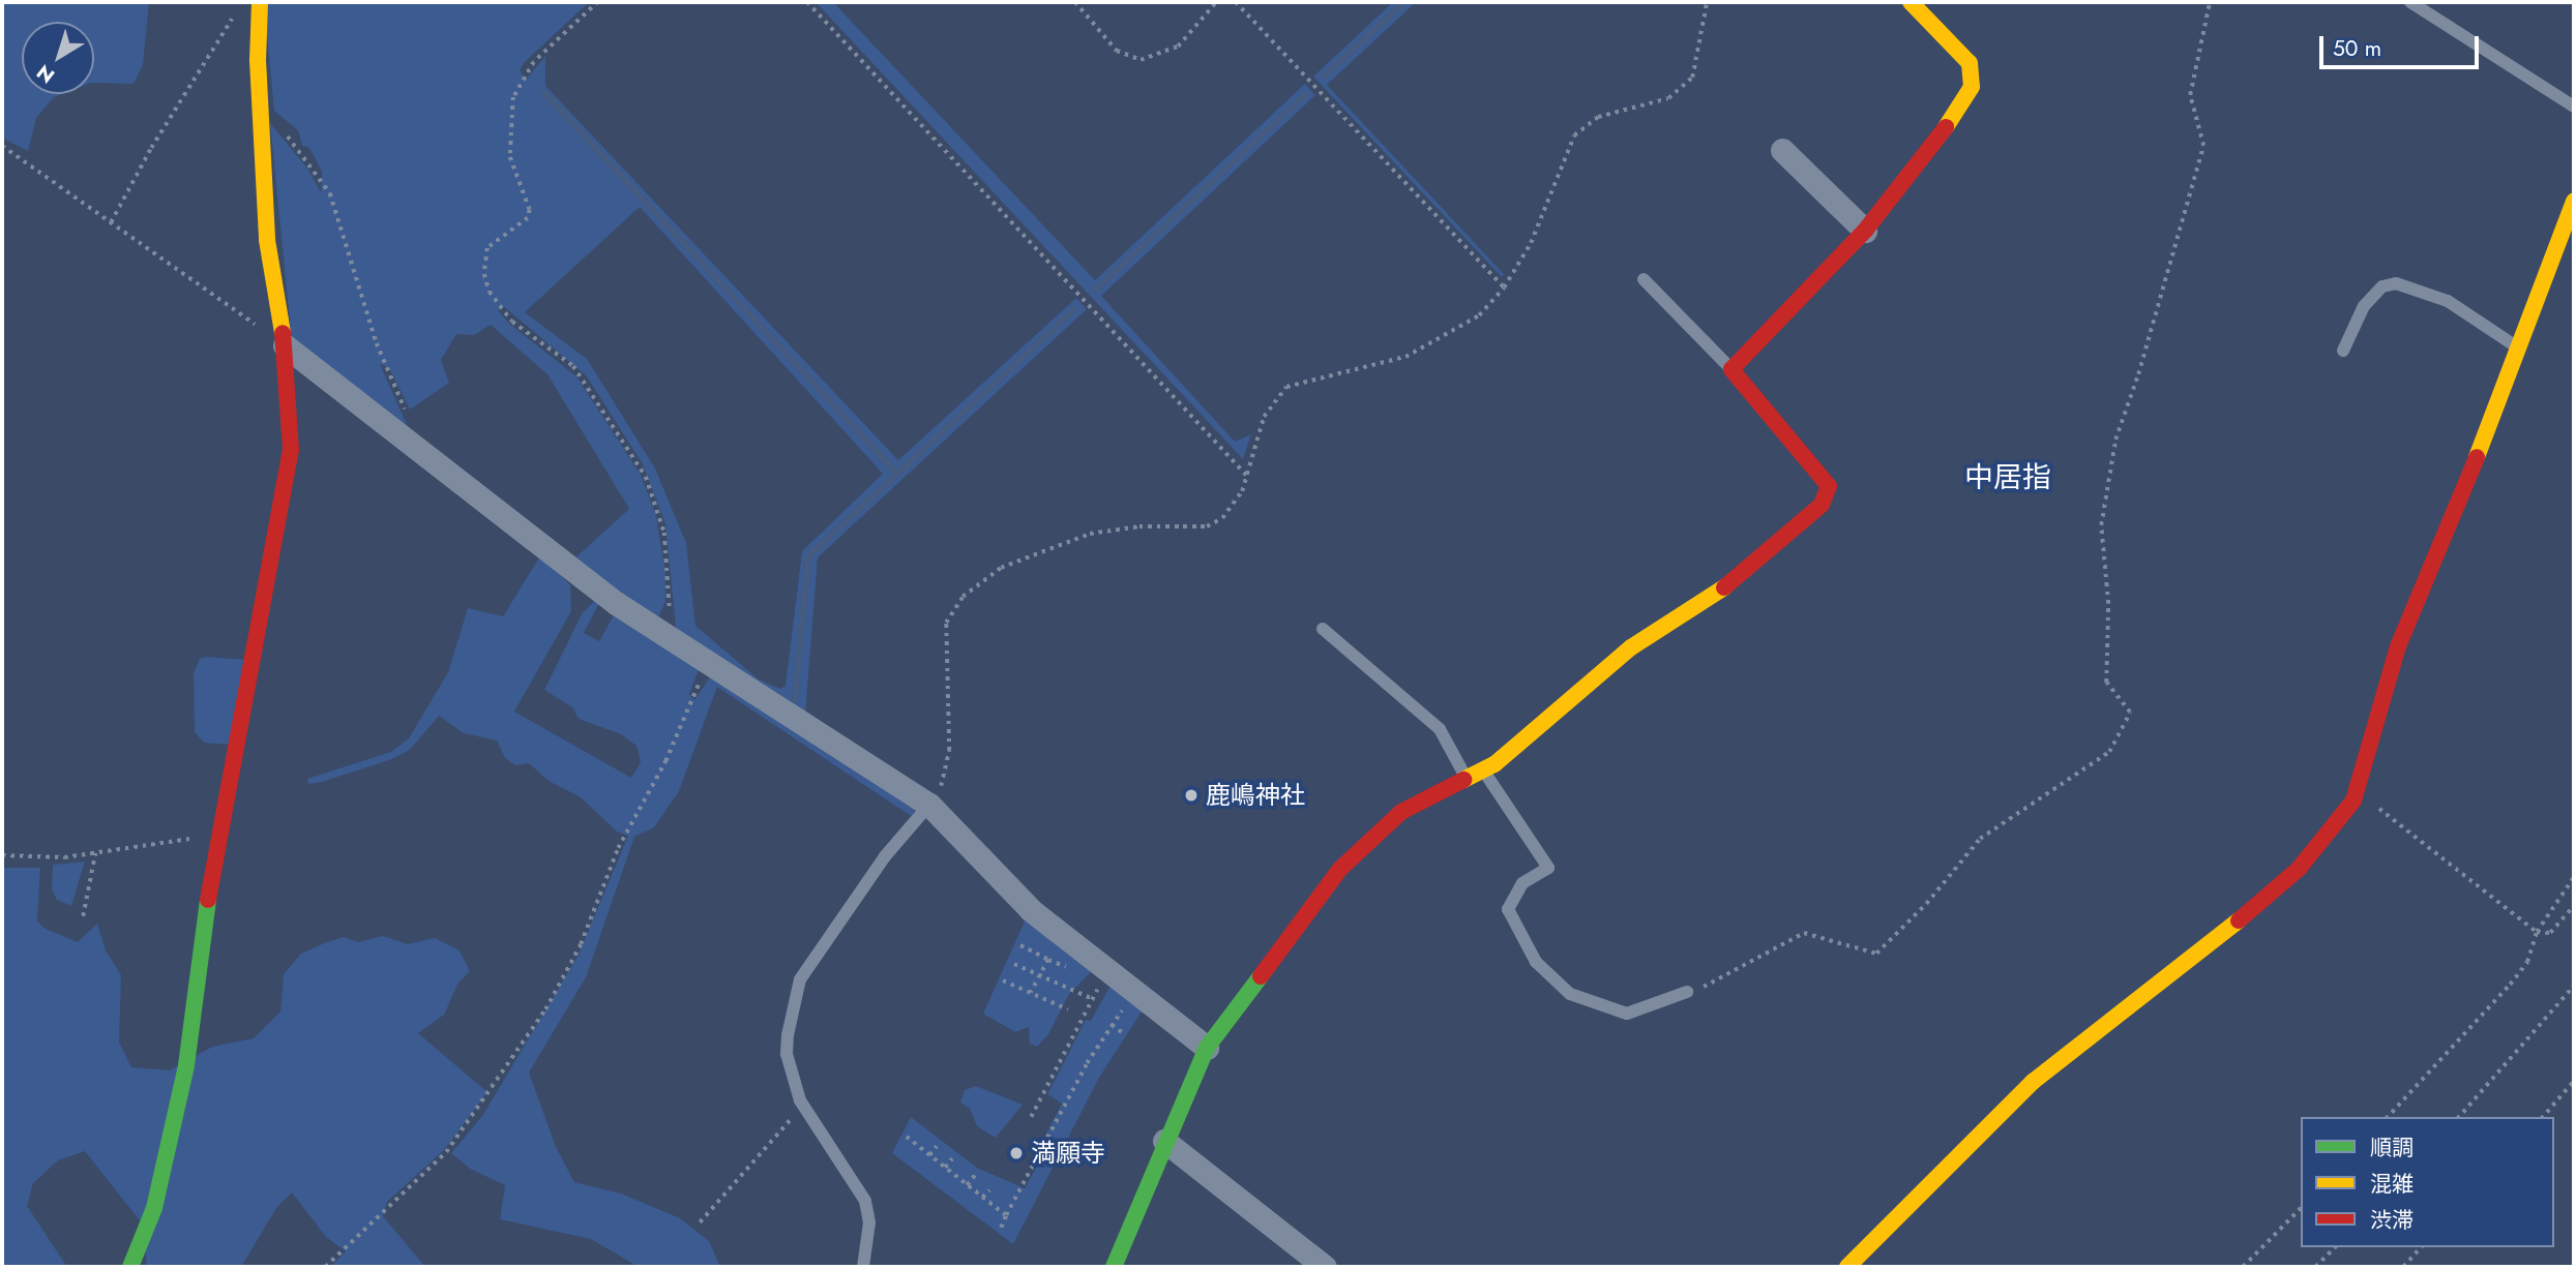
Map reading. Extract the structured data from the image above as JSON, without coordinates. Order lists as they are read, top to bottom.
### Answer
{
  "districts": ["中居指"],
  "places": ["鹿嶋神社", "満願寺"],
  "legend": ["順調", "混雑", "渋滞"],
  "scale_bar": "50 m",
  "north": "bottom left"
}
